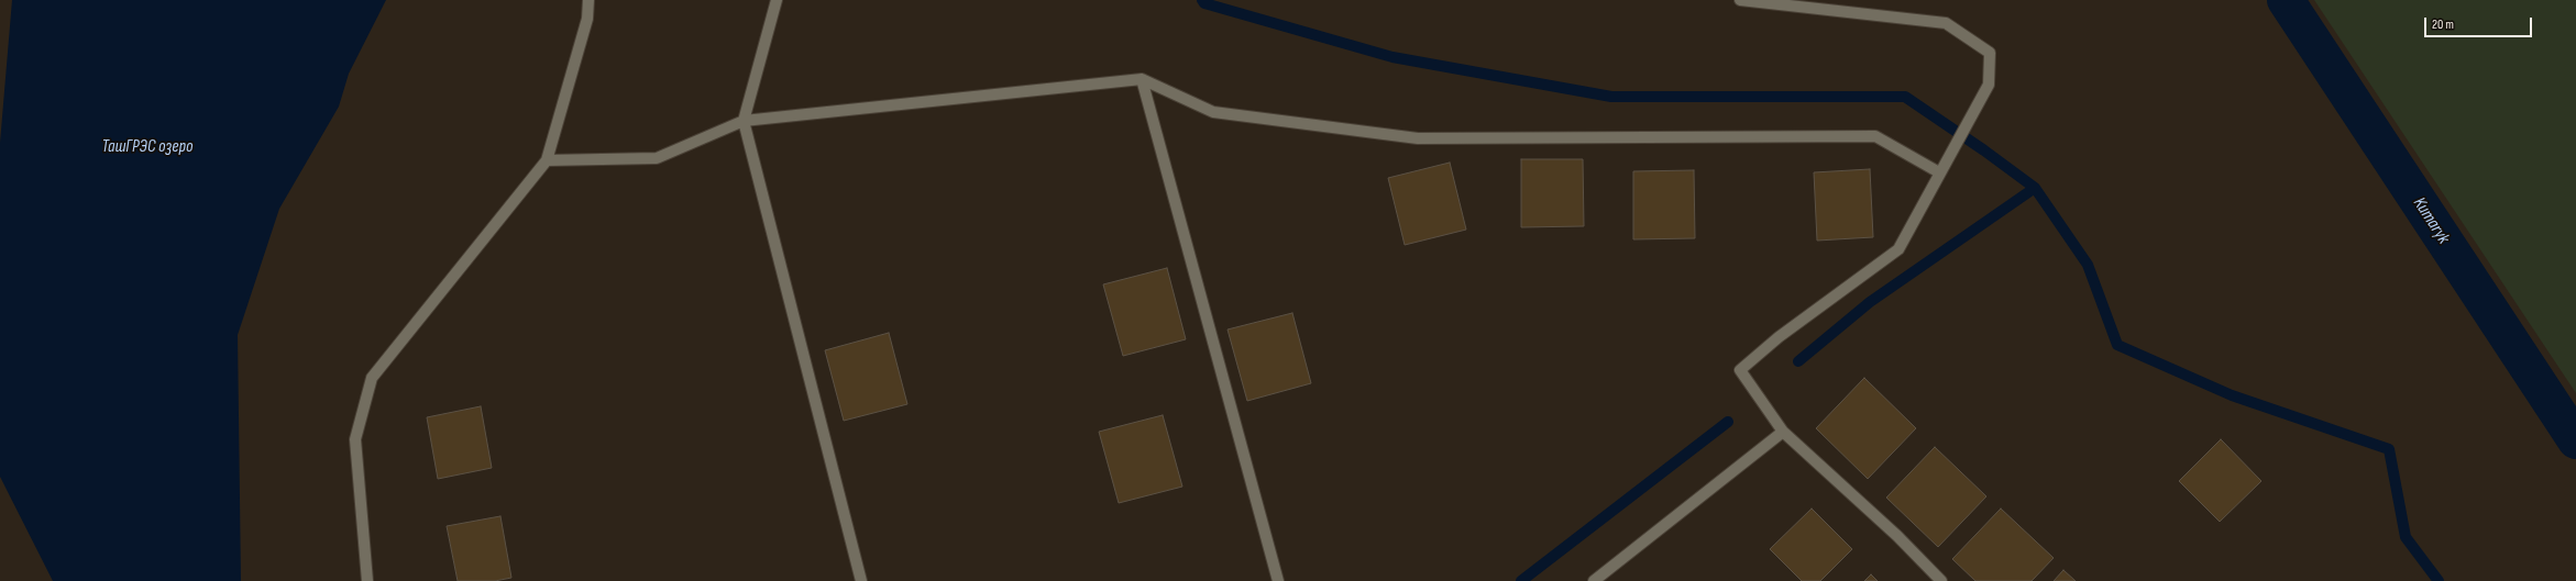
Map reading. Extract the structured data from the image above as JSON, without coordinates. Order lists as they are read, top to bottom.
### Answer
{
  "water": ["ТашГРЭС озеро", "Kumaryk"],
  "scale_bar": "20 m"
}
